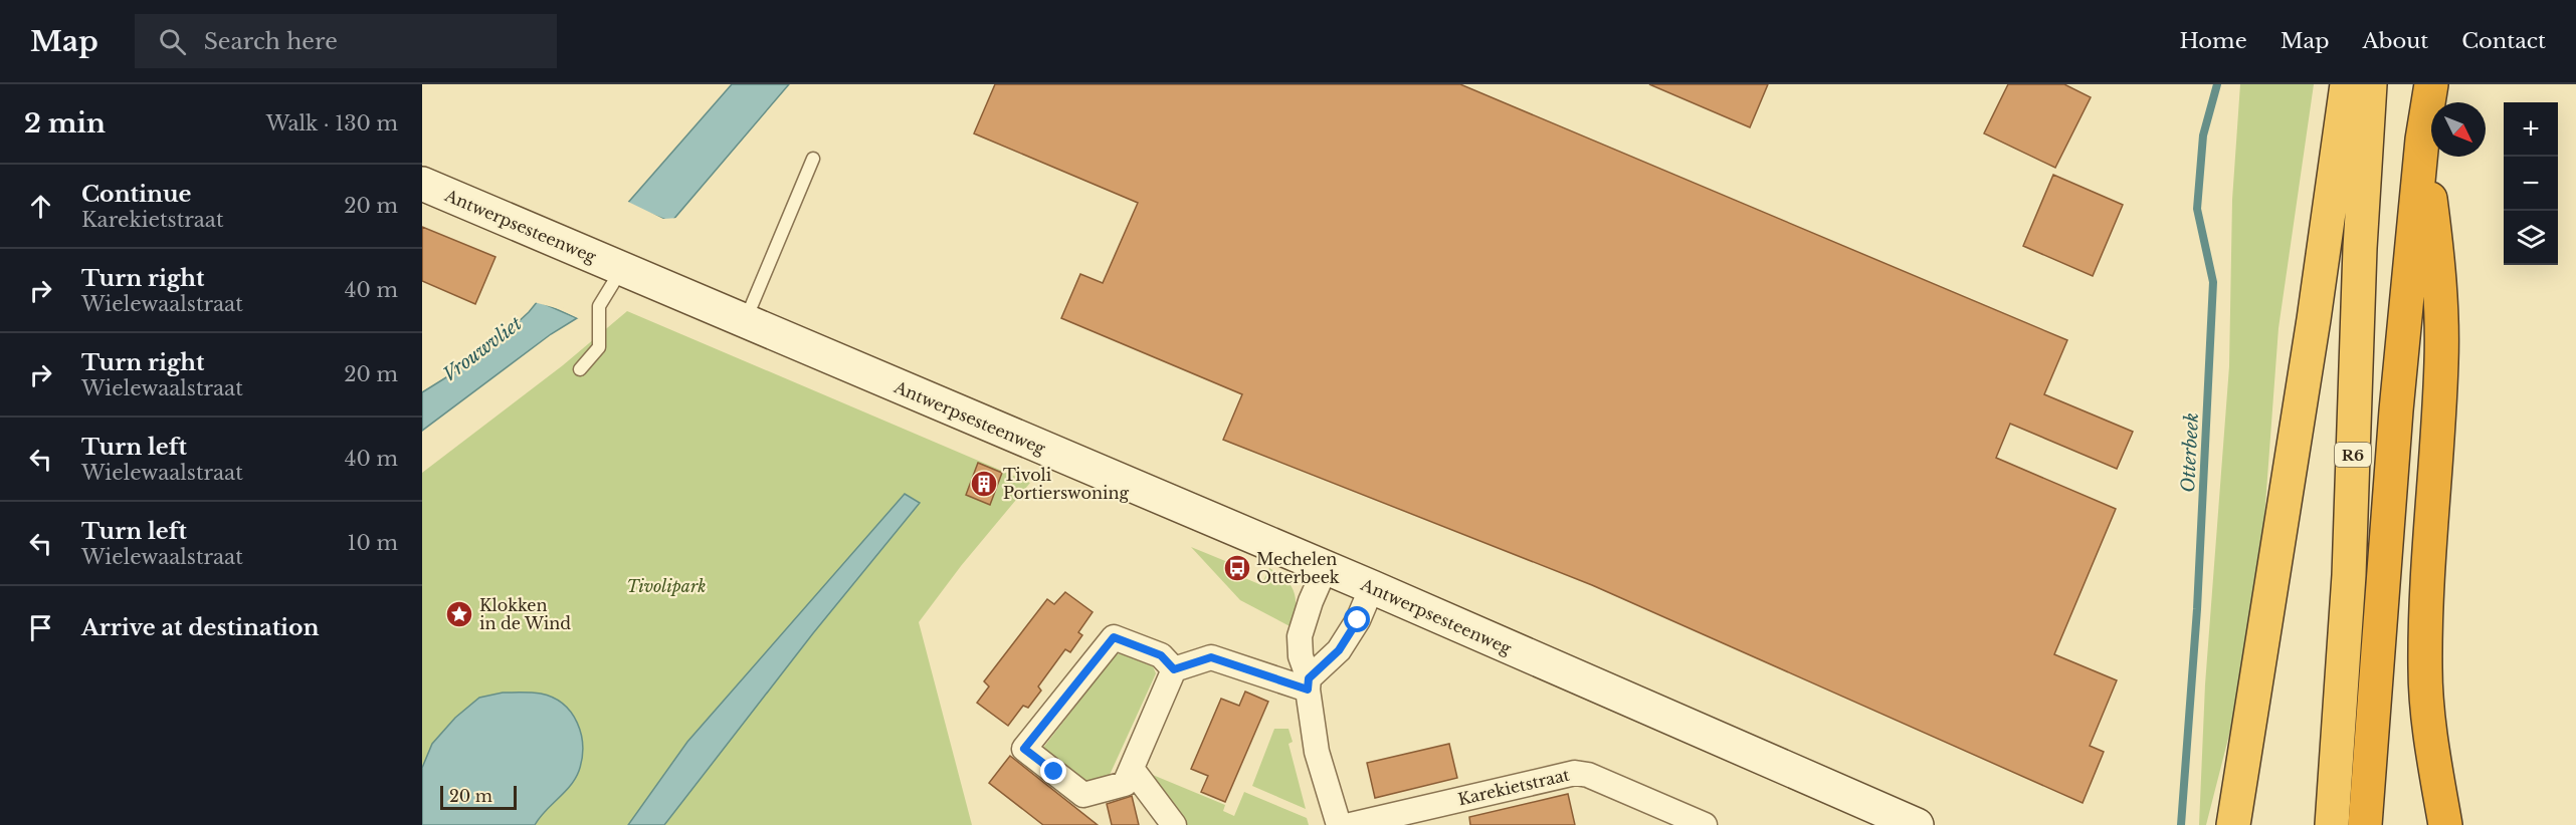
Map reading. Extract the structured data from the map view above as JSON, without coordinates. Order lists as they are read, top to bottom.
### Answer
{
  "streets": {
    "highway": ["R6"],
    "main road": ["Antwerpsesteenweg"],
    "street": ["Karekietstraat"]
  },
  "water": ["Vrouwvliet", "Otterbeek"],
  "parks": ["Tivolipark"],
  "places": {
    "building": ["Tivoli Portierswoning"],
    "bus stop": ["Mechelen Otterbeek"],
    "place": ["Klokken in de Wind"]
  },
  "scale_bar": "20 m",
  "north": "bottom right",
  "page": {
    "header": "Map",
    "search": "Search here",
    "nav": [
      "Home",
      "Map",
      "About",
      "Contact"
    ],
    "heading": ["2 min", "Walk · 130 m"],
    "map_buttons": ["+", "−"],
    "list": [
      ["Continue", "Karekietstraat", "20 m"],
      ["Turn right", "Wielewaalstraat", "40 m"],
      ["Turn right", "Wielewaalstraat", "20 m"],
      ["Turn left", "Wielewaalstraat", "40 m"],
      ["Turn left", "Wielewaalstraat", "10 m"],
      "Arrive at destination"
    ],
    "scale": "20 m"
  }
}
